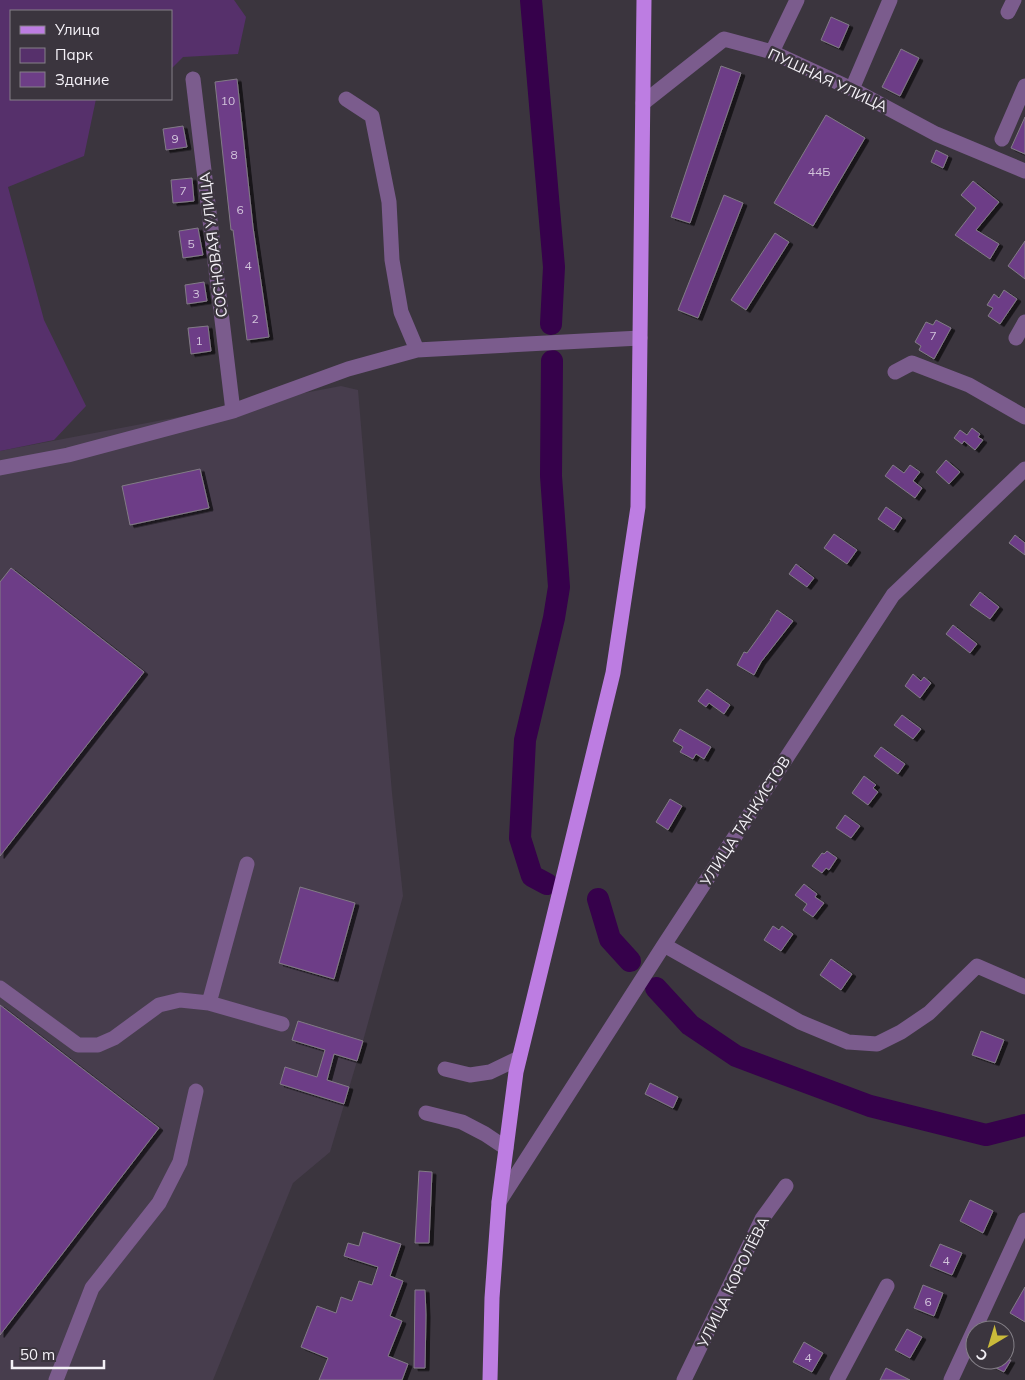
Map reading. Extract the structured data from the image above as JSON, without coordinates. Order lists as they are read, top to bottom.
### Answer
{
  "streets": {
    "street": [
      "ПУШНАЯ УЛИЦА",
      "СОСНОВАЯ УЛИЦА",
      "УЛИЦА ТАНКИСТОВ",
      "УЛИЦА КОРОЛЁВА"
    ]
  },
  "house_numbers": [
    "10",
    "9",
    "8",
    "44Б",
    "7",
    "6",
    "5",
    "4",
    "3",
    "2",
    "7",
    "1",
    "4",
    "6",
    "4"
  ],
  "legend": ["Улица", "Парк", "Здание"],
  "scale_bar": "50 m",
  "north": "bottom left"
}
